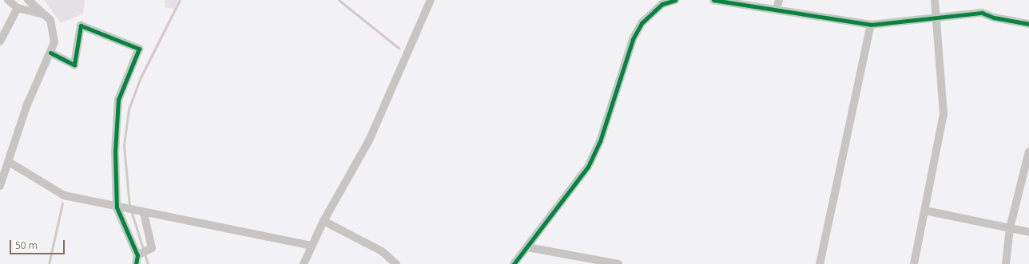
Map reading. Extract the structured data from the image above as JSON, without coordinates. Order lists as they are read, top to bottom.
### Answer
{
  "scale_bar": "50 m"
}
